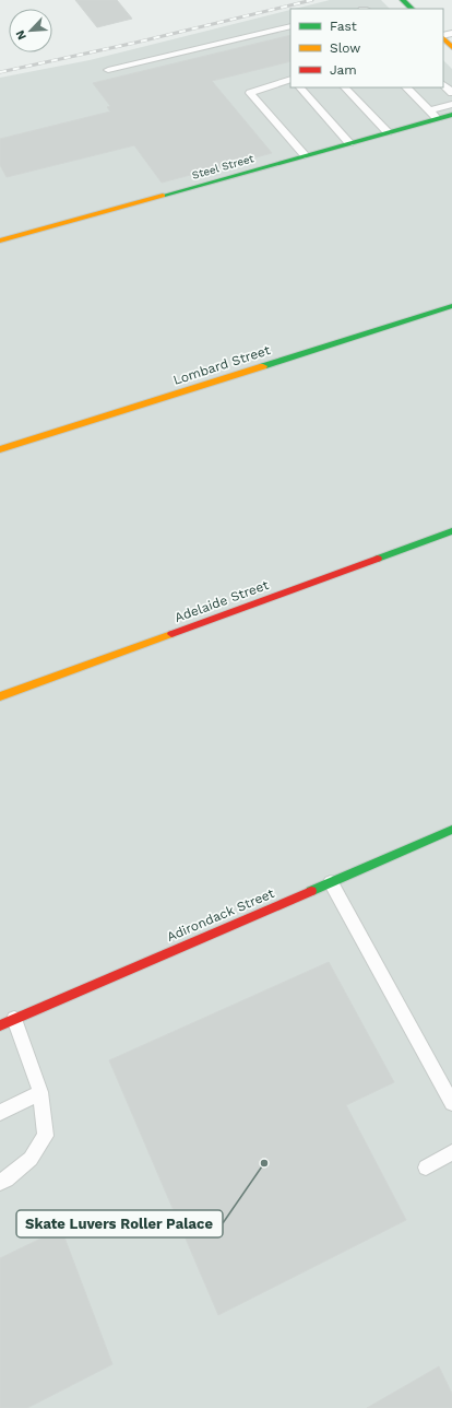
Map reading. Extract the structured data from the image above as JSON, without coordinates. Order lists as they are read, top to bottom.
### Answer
{
  "streets": {
    "street": [
      "Steel Street",
      "Lombard Street",
      "Adelaide Street",
      "Adirondack Street"
    ]
  },
  "places": ["Skate Luvers Roller Palace"],
  "legend": ["Fast", "Slow", "Jam"],
  "north": "bottom left"
}
